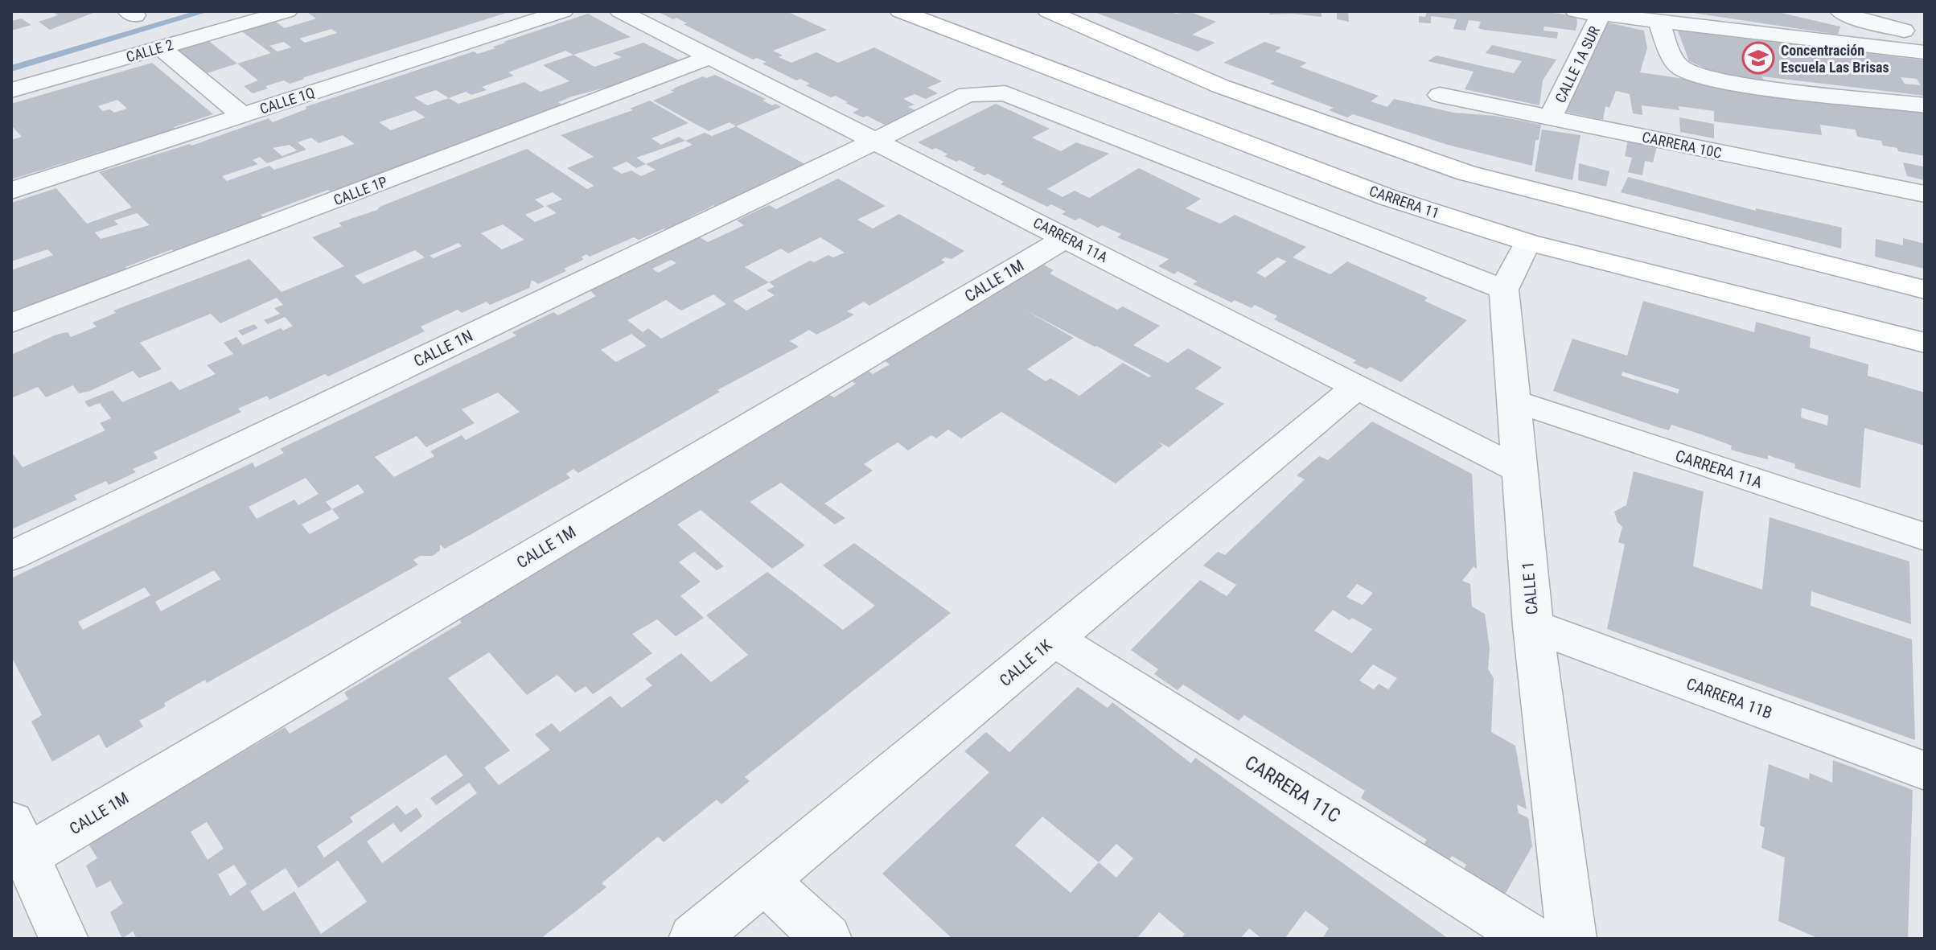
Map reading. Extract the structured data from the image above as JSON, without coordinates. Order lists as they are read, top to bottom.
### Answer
{
  "streets": {
    "main road": ["CARRERA 11"],
    "street": [
      "CALLE 2",
      "CALLE 1A SUR",
      "CALLE 1Q",
      "CARRERA 10C",
      "CALLE 1P",
      "CARRERA 11A",
      "CALLE 1M",
      "CALLE 1N",
      "CALLE 1",
      "CALLE 1K",
      "CARRERA 11B",
      "CARRERA 11C"
    ]
  },
  "crossings": [
    ["CALLE 1A SUR", "CARRERA 10C"],
    ["CALLE 1P", "CARRERA 11A"],
    ["CARRERA 11A", "CALLE 1M"],
    ["CARRERA 11A", "CALLE 1N"],
    ["CARRERA 11A", "CALLE 1"],
    ["CARRERA 11A", "CALLE 1K"],
    ["CALLE 1N", "CALLE 1"],
    ["CALLE 1", "CARRERA 11B"],
    ["CALLE 1K", "CARRERA 11C"]
  ],
  "places": {
    "school or university": ["Concentración Escuela Las Brisas"]
  }
}
